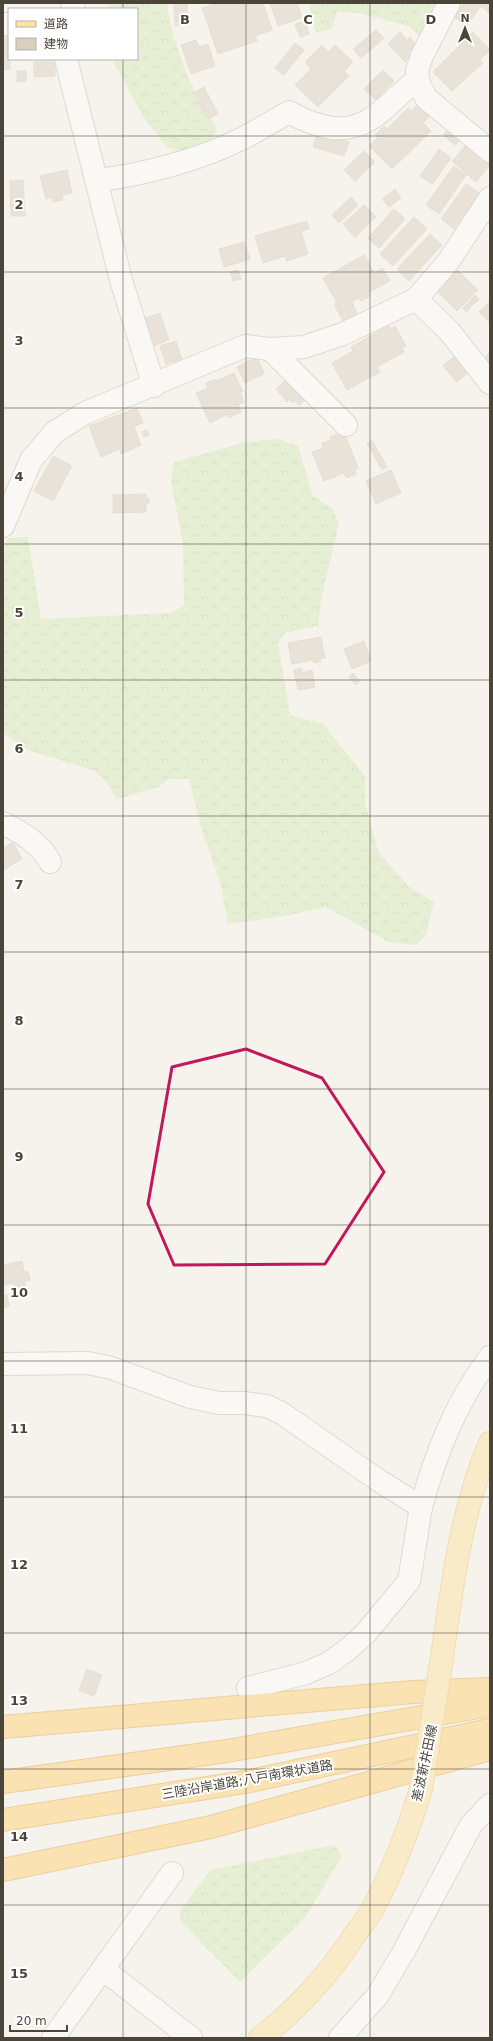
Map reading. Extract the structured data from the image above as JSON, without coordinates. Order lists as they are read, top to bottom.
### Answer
{
  "streets": {
    "highway": ["三陸沿岸道路;八戸南環状道路"],
    "main road": ["差波新井田線"]
  },
  "legend": ["道路", "建物"],
  "scale_bar": "20 m",
  "north": "top",
  "grid": {
    "columns": ["B", "C", "D"],
    "rows": [
      "2",
      "3",
      "4",
      "5",
      "6",
      "7",
      "8",
      "9",
      "10",
      "11",
      "12",
      "13",
      "14",
      "15"
    ]
  }
}
